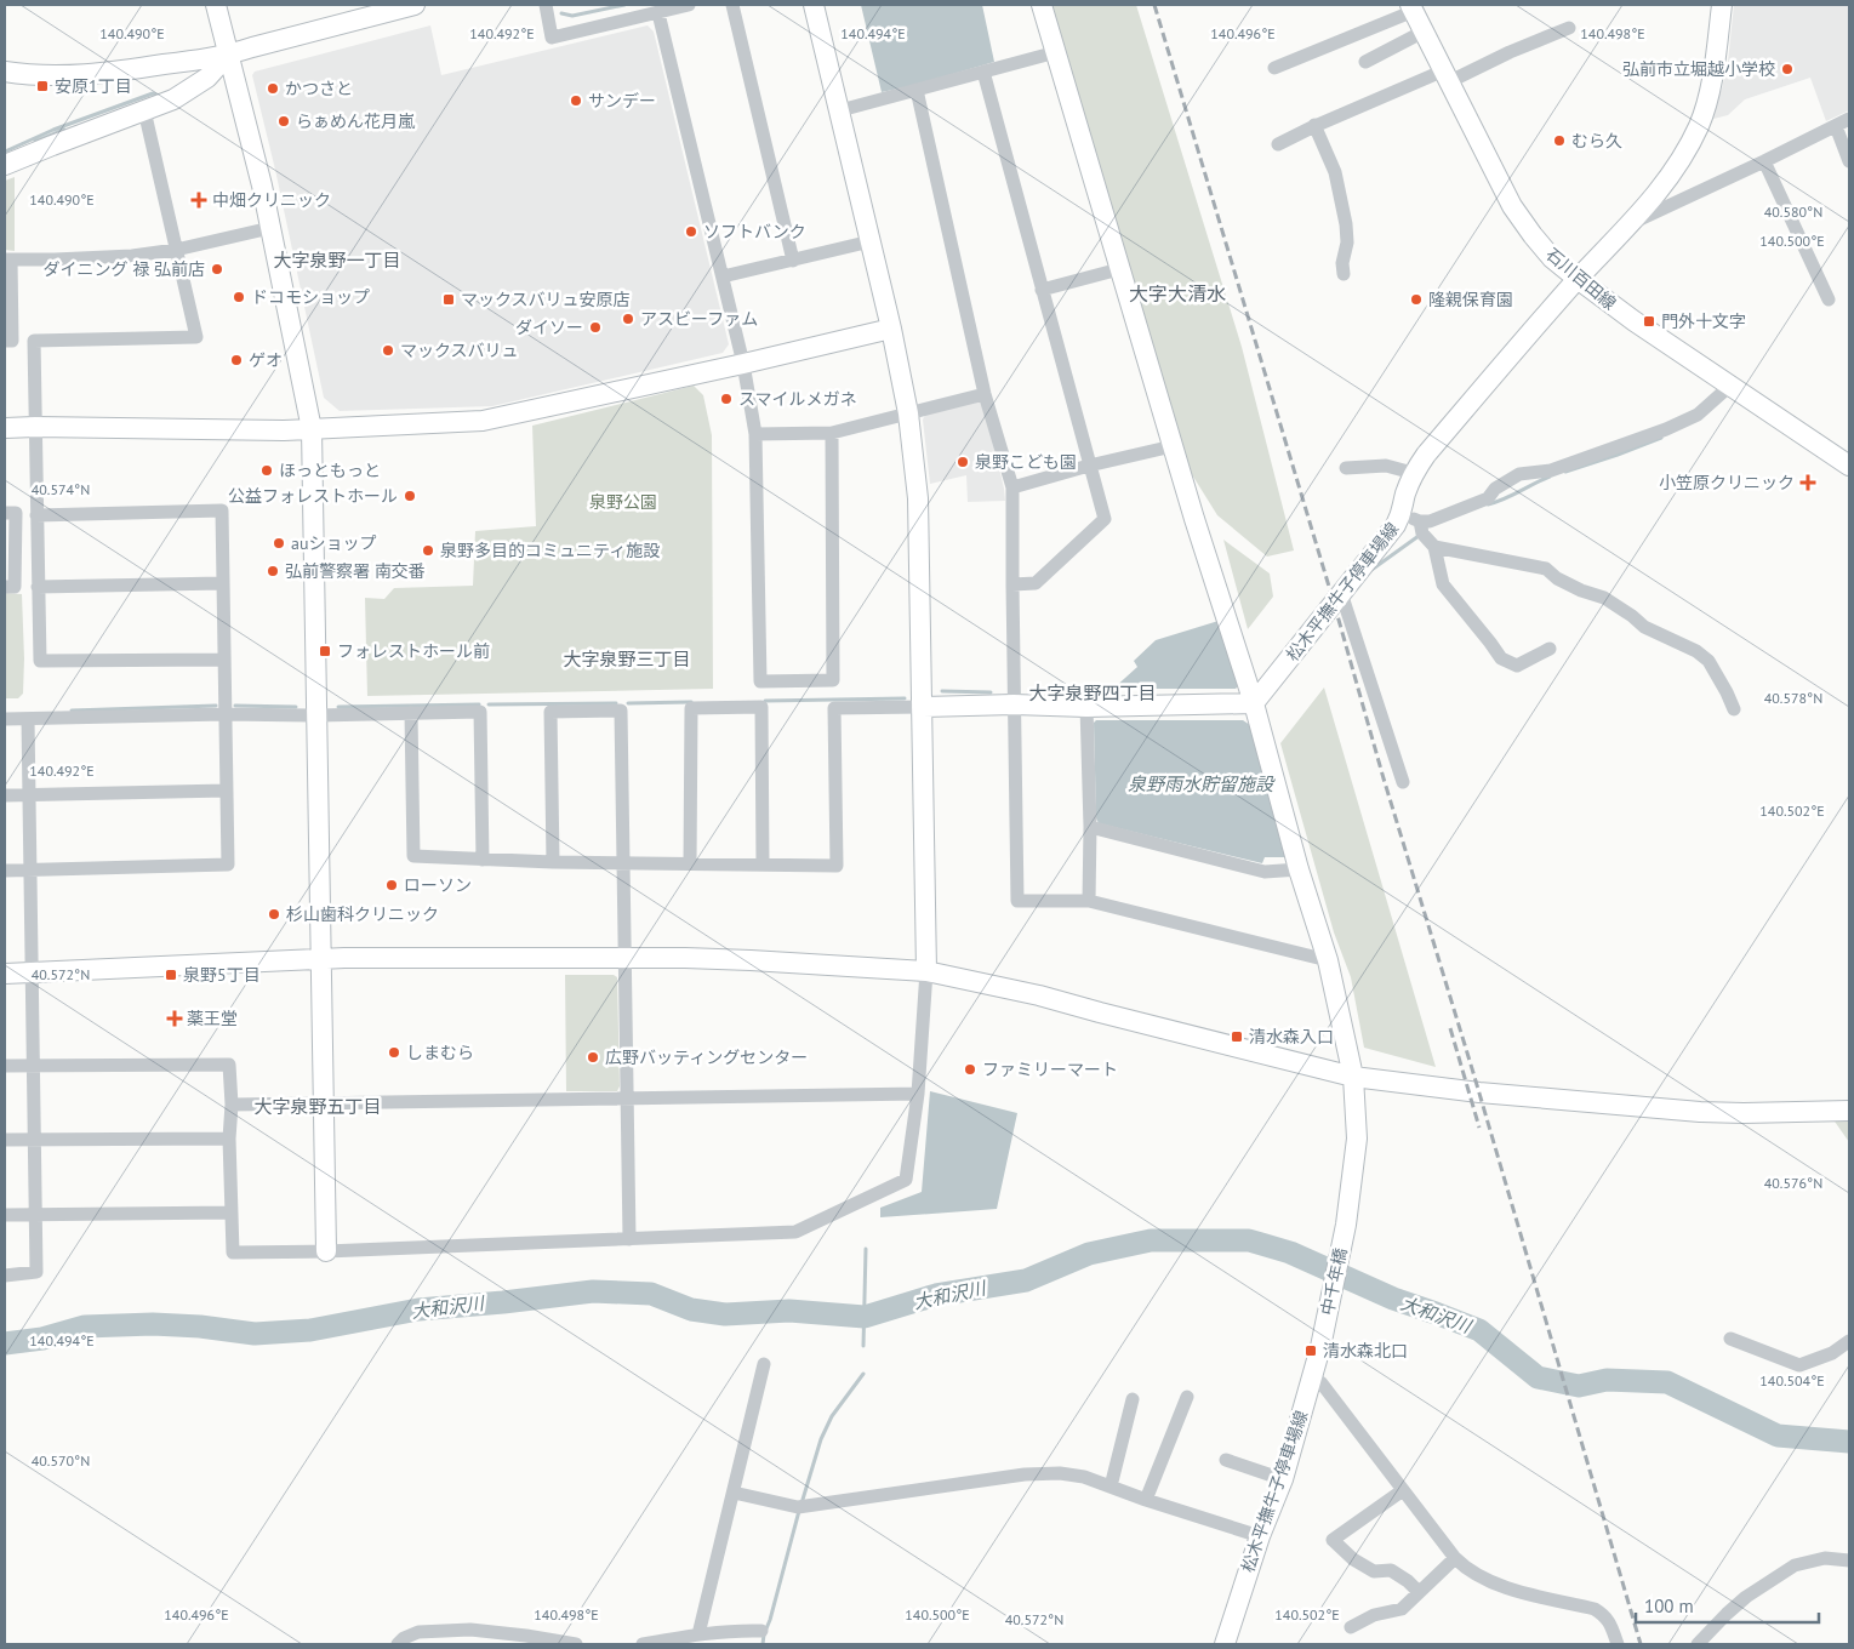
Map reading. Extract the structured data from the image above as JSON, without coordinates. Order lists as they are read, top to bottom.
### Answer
{
  "streets": {
    "street": ["石川百田線", "松木平撫牛子停車場線", "中千年橋"]
  },
  "crossings": [
    ["石川百田線", "松木平撫牛子停車場線"],
    ["松木平撫牛子停車場線", "中千年橋"]
  ],
  "districts": [
    "大字泉野一丁目",
    "大字大清水",
    "大字泉野三丁目",
    "大字泉野四丁目",
    "大字泉野五丁目"
  ],
  "water": ["泉野雨水貯留施設", "大和沢川"],
  "parks": ["泉野公園"],
  "places": {
    "other": [
      "弘前市立堀越小学校",
      "かつさと",
      "サンデー",
      "らぁめん花月嵐",
      "むら久",
      "ソフトバンク",
      "ダイニング 禄 弘前店",
      "ドコモショップ",
      "隆親保育園",
      "アスビーファム",
      "ダイソー",
      "マックスバリュ",
      "ゲオ",
      "スマイルメガネ",
      "泉野こども園",
      "ほっともっと",
      "公益フォレストホール",
      "auショップ",
      "泉野多目的コミュニティ施設",
      "弘前警察署 南交番",
      "ローソン",
      "杉山歯科クリニック",
      "しまむら",
      "広野バッティングセンター",
      "ファミリーマート"
    ],
    "transit": [
      "安原1丁目",
      "マックスバリュ安原店",
      "門外十文字",
      "フォレストホール前",
      "泉野5丁目",
      "清水森入口",
      "清水森北口"
    ],
    "health": ["中畑クリニック", "小笠原クリニック", "薬王堂"]
  },
  "scale_bar": "100 m",
  "coordinates": [
    "140.492°E",
    "140.494°E",
    "140.490°E",
    "140.496°E",
    "140.498°E",
    "40.580°N",
    "140.500°E",
    "40.574°N",
    "40.578°N",
    "140.502°E",
    "40.572°N",
    "40.576°N",
    "140.504°E",
    "40.570°N"
  ]
}
